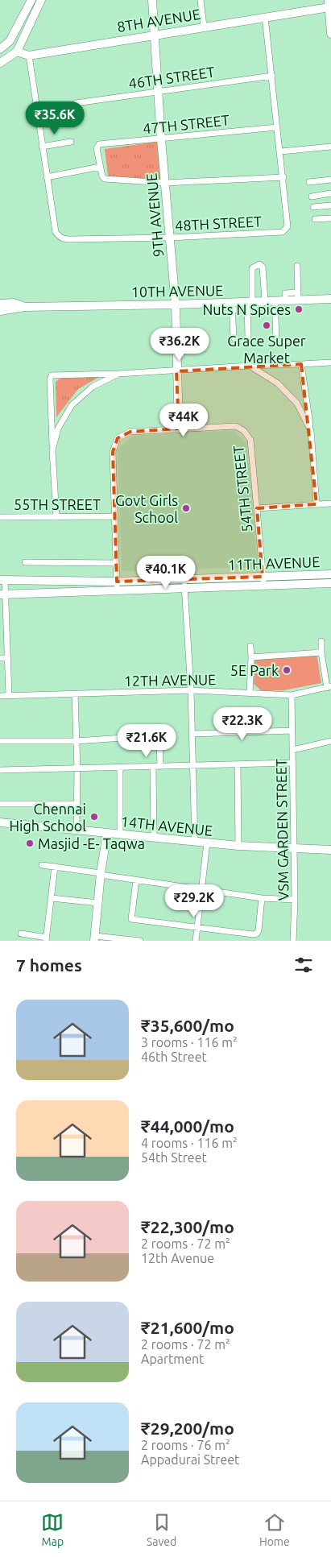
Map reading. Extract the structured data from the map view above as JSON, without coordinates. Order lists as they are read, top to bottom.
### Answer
{
  "streets": {
    "street": [
      "8TH AVENUE",
      "46TH STREET",
      "47TH STREET",
      "9TH AVENUE",
      "48TH STREET",
      "10TH AVENUE",
      "54TH STREET",
      "55TH STREET",
      "11TH AVENUE",
      "12TH AVENUE",
      "14TH AVENUE",
      "VSM GARDEN STREET"
    ]
  },
  "crossings": [
    ["8TH AVENUE", "9TH AVENUE"],
    ["46TH STREET", "9TH AVENUE"],
    ["47TH STREET", "9TH AVENUE"],
    ["9TH AVENUE", "48TH STREET"],
    ["9TH AVENUE", "10TH AVENUE"],
    ["9TH AVENUE", "54TH STREET"],
    ["54TH STREET", "55TH STREET"],
    ["54TH STREET", "11TH AVENUE"],
    ["12TH AVENUE", "VSM GARDEN STREET"],
    ["14TH AVENUE", "VSM GARDEN STREET"]
  ],
  "places": [
    "Nuts N Spices",
    "Grace Super Market",
    "Govt Girls School",
    "5E Park",
    "Chennai High School",
    "Masjid -E- Taqwa"
  ],
  "page": {
    "price": [
      "₹35.6K",
      "₹36.2K",
      "₹44K",
      "₹40.1K",
      "₹22.3K",
      "₹21.6K",
      "₹29.2K"
    ],
    "heading": "7 homes",
    "list": [
      {
        "name": "₹35,600/mo",
        "note": "3 rooms · 116 m² · 46th Street"
      },
      {
        "name": "₹44,000/mo",
        "note": "4 rooms · 116 m² · 54th Street"
      },
      {
        "name": "₹22,300/mo",
        "note": "2 rooms · 72 m² · 12th Avenue"
      },
      {
        "name": "₹21,600/mo",
        "note": "2 rooms · 72 m² · Apartment"
      },
      {
        "name": "₹29,200/mo",
        "note": "2 rooms · 76 m² · Appadurai Street"
      }
    ],
    "tabs": ["Map", "Saved", "Home"]
  }
}
